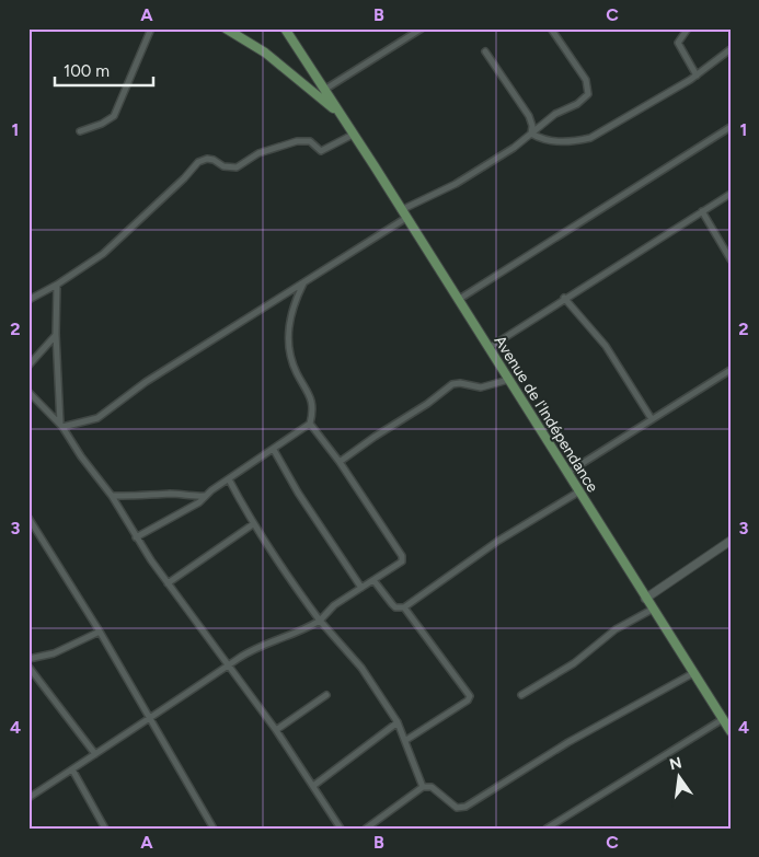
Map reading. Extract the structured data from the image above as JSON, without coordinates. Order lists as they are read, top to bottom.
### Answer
{
  "streets": {
    "main road": ["Avenue de l'Indépendance"]
  },
  "scale_bar": "100 m",
  "north": "top",
  "grid": {
    "columns": ["A", "B", "C"],
    "rows": [
      "1",
      "2",
      "3",
      "4"
    ]
  }
}
